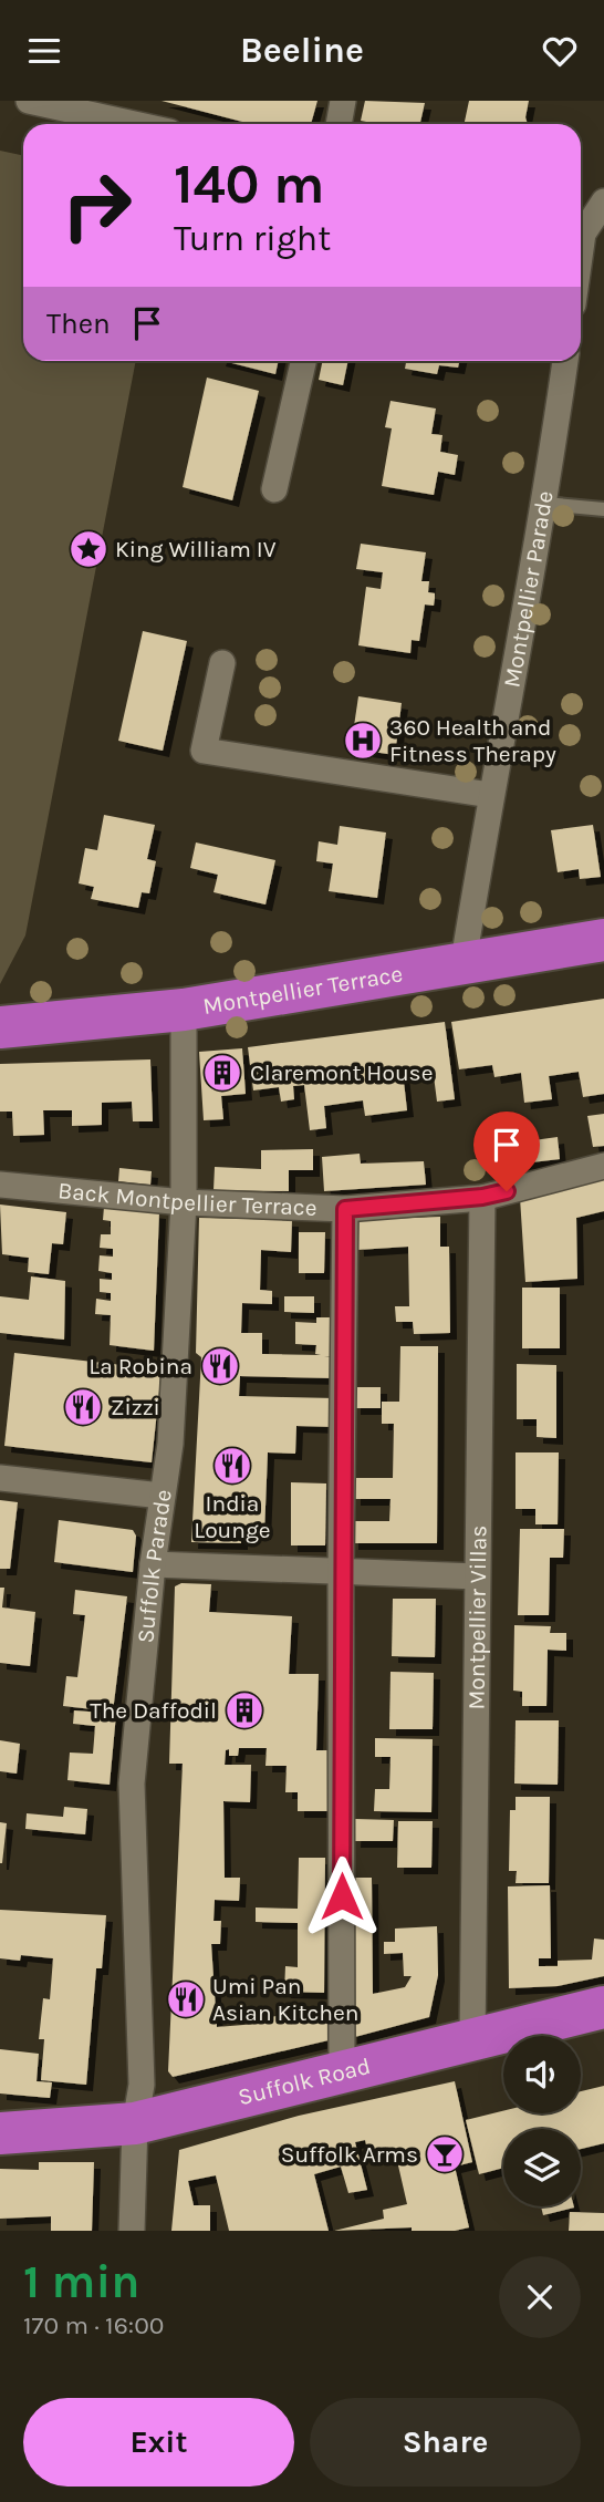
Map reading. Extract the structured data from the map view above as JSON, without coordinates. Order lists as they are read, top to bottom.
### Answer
{
  "streets": {
    "highway": ["Montpellier Terrace", "Suffolk Road"],
    "street": [
      "Montpellier Parade",
      "Back Montpellier Terrace",
      "Suffolk Parade",
      "Montpellier Villas"
    ]
  },
  "crossings": [
    ["Montpellier Parade", "Montpellier Terrace"],
    ["Montpellier Terrace", "Suffolk Parade"],
    ["Back Montpellier Terrace", "Suffolk Parade"],
    ["Back Montpellier Terrace", "Montpellier Villas"],
    ["Suffolk Parade", "Suffolk Road"],
    ["Montpellier Villas", "Suffolk Road"]
  ],
  "places": {
    "place": ["King William IV"],
    "hospital": ["360 Health and Fitness Therapy"],
    "building": ["Claremont House", "The Daffodil"],
    "restaurant": [
      "La Robina",
      "Zizzi",
      "India Lounge",
      "Umi Pan Asian Kitchen"
    ],
    "bar": ["Suffolk Arms"]
  },
  "page": {
    "header": "Beeline",
    "turn": ["140 m", "Turn right"],
    "then": "Then",
    "heading": ["1 min", "170 m · 16:00"],
    "buttons": ["Exit", "Share"]
  }
}
